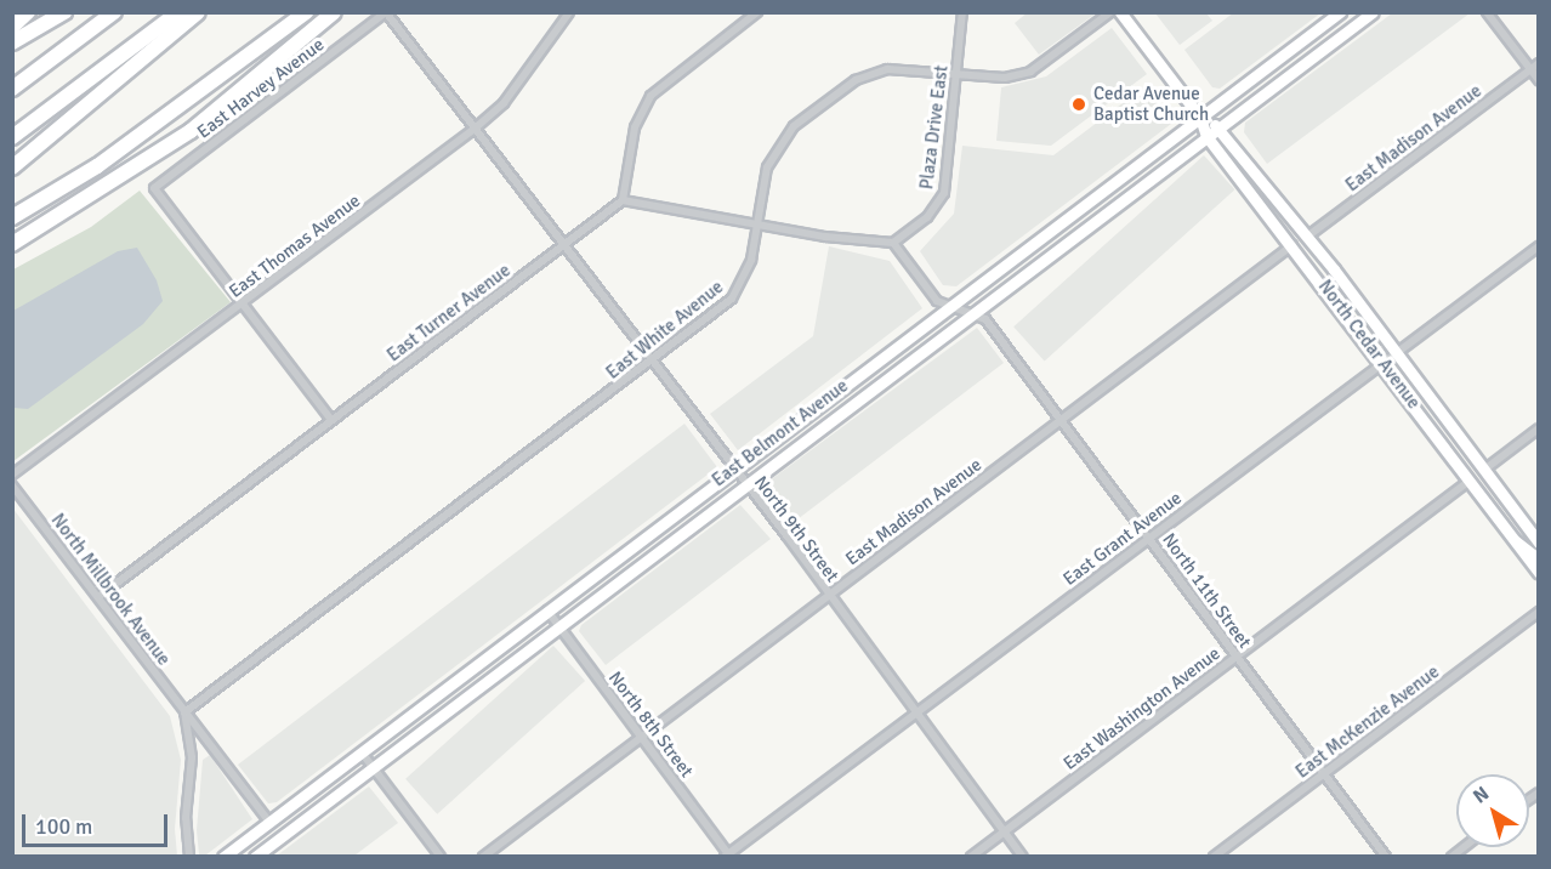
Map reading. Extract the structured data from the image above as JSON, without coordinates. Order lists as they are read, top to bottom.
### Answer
{
  "streets": {
    "main road": ["North Cedar Avenue", "East Belmont Avenue"],
    "street": [
      "East Harvey Avenue",
      "Plaza Drive East",
      "East Madison Avenue",
      "East Thomas Avenue",
      "East Turner Avenue",
      "East White Avenue",
      "North 9th Street",
      "East Grant Avenue",
      "North Millbrook Avenue",
      "North 11th Street",
      "East Washington Avenue",
      "East McKenzie Avenue",
      "North 8th Street"
    ]
  },
  "crossings": [
    ["East Harvey Avenue", "East Thomas Avenue"],
    ["East Harvey Avenue", "North 9th Street"],
    ["Plaza Drive East", "East White Avenue"],
    ["East Madison Avenue", "North Cedar Avenue"],
    ["East Madison Avenue", "North 9th Street"],
    ["East Madison Avenue", "North 11th Street"],
    ["East Madison Avenue", "North 8th Street"],
    ["East Thomas Avenue", "North 9th Street"],
    ["East Turner Avenue", "North 9th Street"],
    ["East Turner Avenue", "North Millbrook Avenue"],
    ["East White Avenue", "North 9th Street"],
    ["East White Avenue", "North Millbrook Avenue"],
    ["North Cedar Avenue", "East Belmont Avenue"],
    ["North Cedar Avenue", "East Grant Avenue"],
    ["North Cedar Avenue", "East Washington Avenue"],
    ["East Belmont Avenue", "North 9th Street"],
    ["East Belmont Avenue", "North Millbrook Avenue"],
    ["East Belmont Avenue", "North 11th Street"],
    ["East Belmont Avenue", "North 8th Street"],
    ["North 9th Street", "East Grant Avenue"],
    ["North 9th Street", "East Washington Avenue"],
    ["East Grant Avenue", "North 11th Street"],
    ["East Grant Avenue", "North 8th Street"],
    ["North 11th Street", "East Washington Avenue"],
    ["North 11th Street", "East McKenzie Avenue"]
  ],
  "places": ["Cedar Avenue Baptist Church"],
  "scale_bar": "100 m",
  "north": "top left"
}
